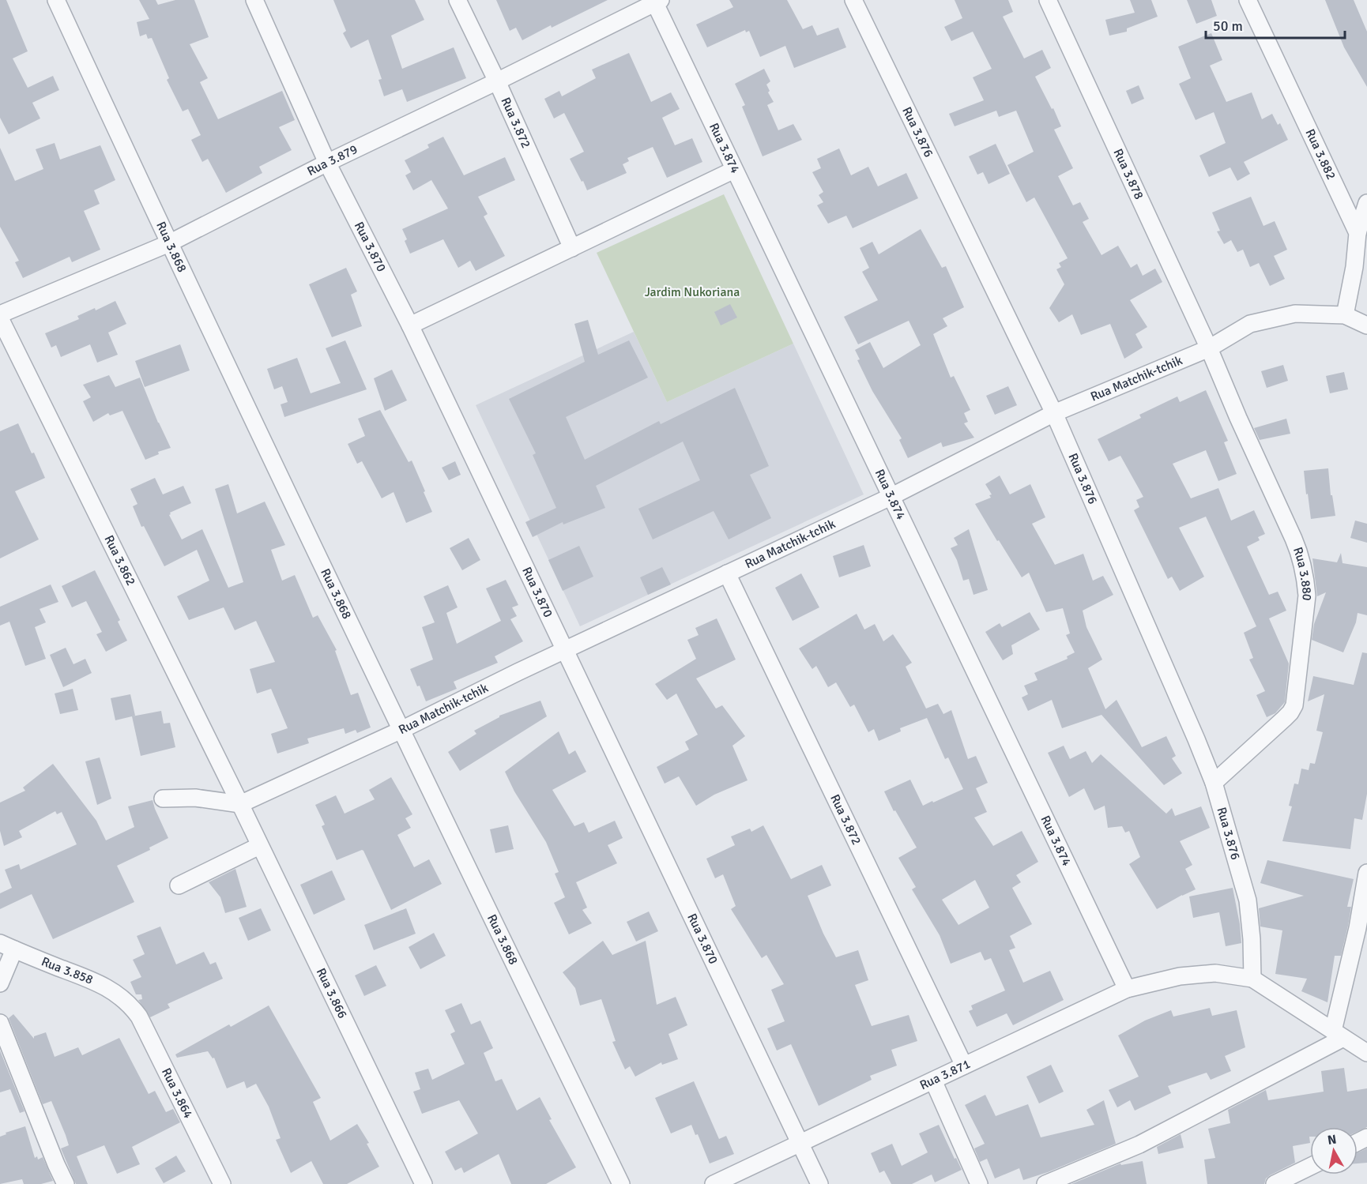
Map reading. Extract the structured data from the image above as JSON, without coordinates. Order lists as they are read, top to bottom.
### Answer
{
  "streets": {
    "street": [
      "Rua 3.872",
      "Rua 3.876",
      "Rua 3.874",
      "Rua 3.882",
      "Rua 3.879",
      "Rua 3.878",
      "Rua 3.868",
      "Rua 3.870",
      "Rua Matchik-tchik",
      "Rua 3.862",
      "Rua 3.880",
      "Rua 3.858",
      "Rua 3.866",
      "Rua 3.871",
      "Rua 3.864"
    ]
  },
  "crossings": [
    ["Rua 3.872", "Rua 3.879"],
    ["Rua 3.872", "Rua Matchik-tchik"],
    ["Rua 3.872", "Rua 3.871"],
    ["Rua 3.876", "Rua Matchik-tchik"],
    ["Rua 3.876", "Rua 3.880"],
    ["Rua 3.876", "Rua 3.871"],
    ["Rua 3.874", "Rua 3.879"],
    ["Rua 3.874", "Rua Matchik-tchik"],
    ["Rua 3.874", "Rua 3.871"],
    ["Rua 3.879", "Rua 3.868"],
    ["Rua 3.879", "Rua 3.870"],
    ["Rua 3.878", "Rua Matchik-tchik"],
    ["Rua 3.878", "Rua 3.880"],
    ["Rua 3.868", "Rua Matchik-tchik"],
    ["Rua 3.870", "Rua Matchik-tchik"],
    ["Rua 3.870", "Rua 3.871"],
    ["Rua Matchik-tchik", "Rua 3.862"],
    ["Rua Matchik-tchik", "Rua 3.880"],
    ["Rua Matchik-tchik", "Rua 3.866"],
    ["Rua 3.862", "Rua 3.866"],
    ["Rua 3.858", "Rua 3.864"]
  ],
  "parks": ["Jardim Nukoriana"],
  "scale_bar": "50 m",
  "north": "top"
}
